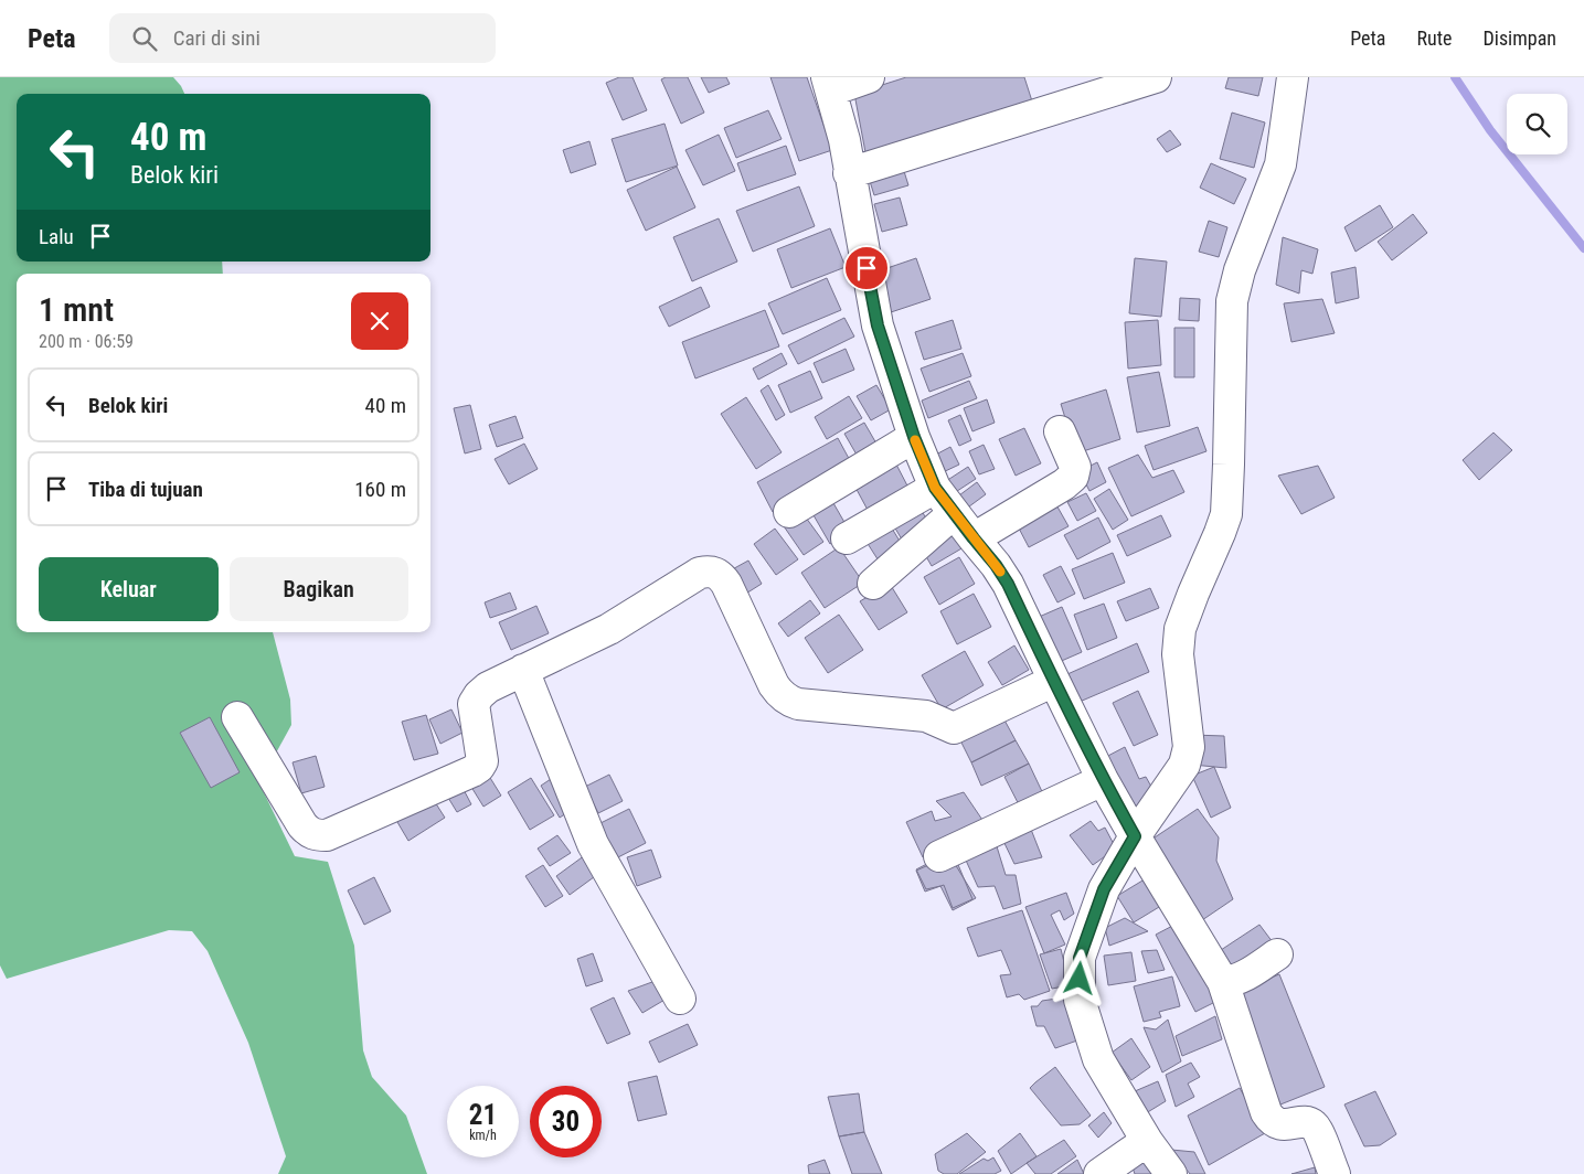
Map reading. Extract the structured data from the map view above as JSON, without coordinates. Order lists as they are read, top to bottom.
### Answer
{
  "page": {
    "header": "Peta",
    "search": "Cari di sini",
    "nav": ["Peta", "Rute", "Disimpan"],
    "turn": ["40 m", "Belok kiri"],
    "then": "Lalu",
    "heading": ["1 mnt", "200 m · 06:59"],
    "list": [
      {
        "name": "Belok kiri",
        "value": "40 m"
      },
      {
        "name": "Tiba di tujuan",
        "value": "160 m"
      }
    ],
    "buttons": ["Keluar", "Bagikan"],
    "speed": "21 km/h",
    "limit": "30"
  }
}
